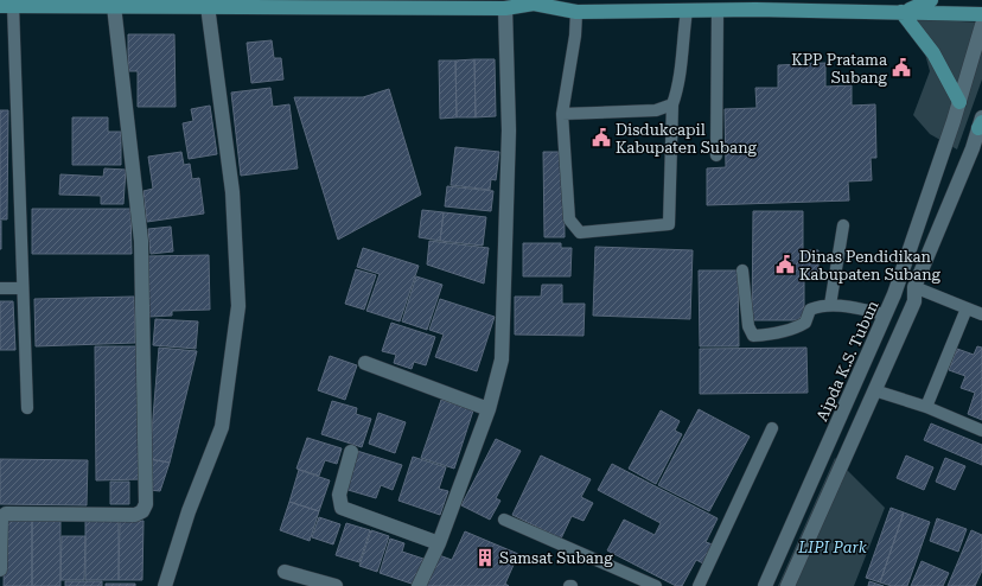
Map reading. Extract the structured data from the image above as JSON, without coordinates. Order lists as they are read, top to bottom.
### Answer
{
  "streets": {
    "street": ["Aipda K.S. Tubun"]
  },
  "parks": ["LIPI Park"],
  "places": {
    "public building": ["KPP Pratama Subang", "Disdukcapil Kabupaten Subang", "Dinas Pendidikan Kabupaten Subang"],
    "building": ["Samsat Subang"]
  }
}
